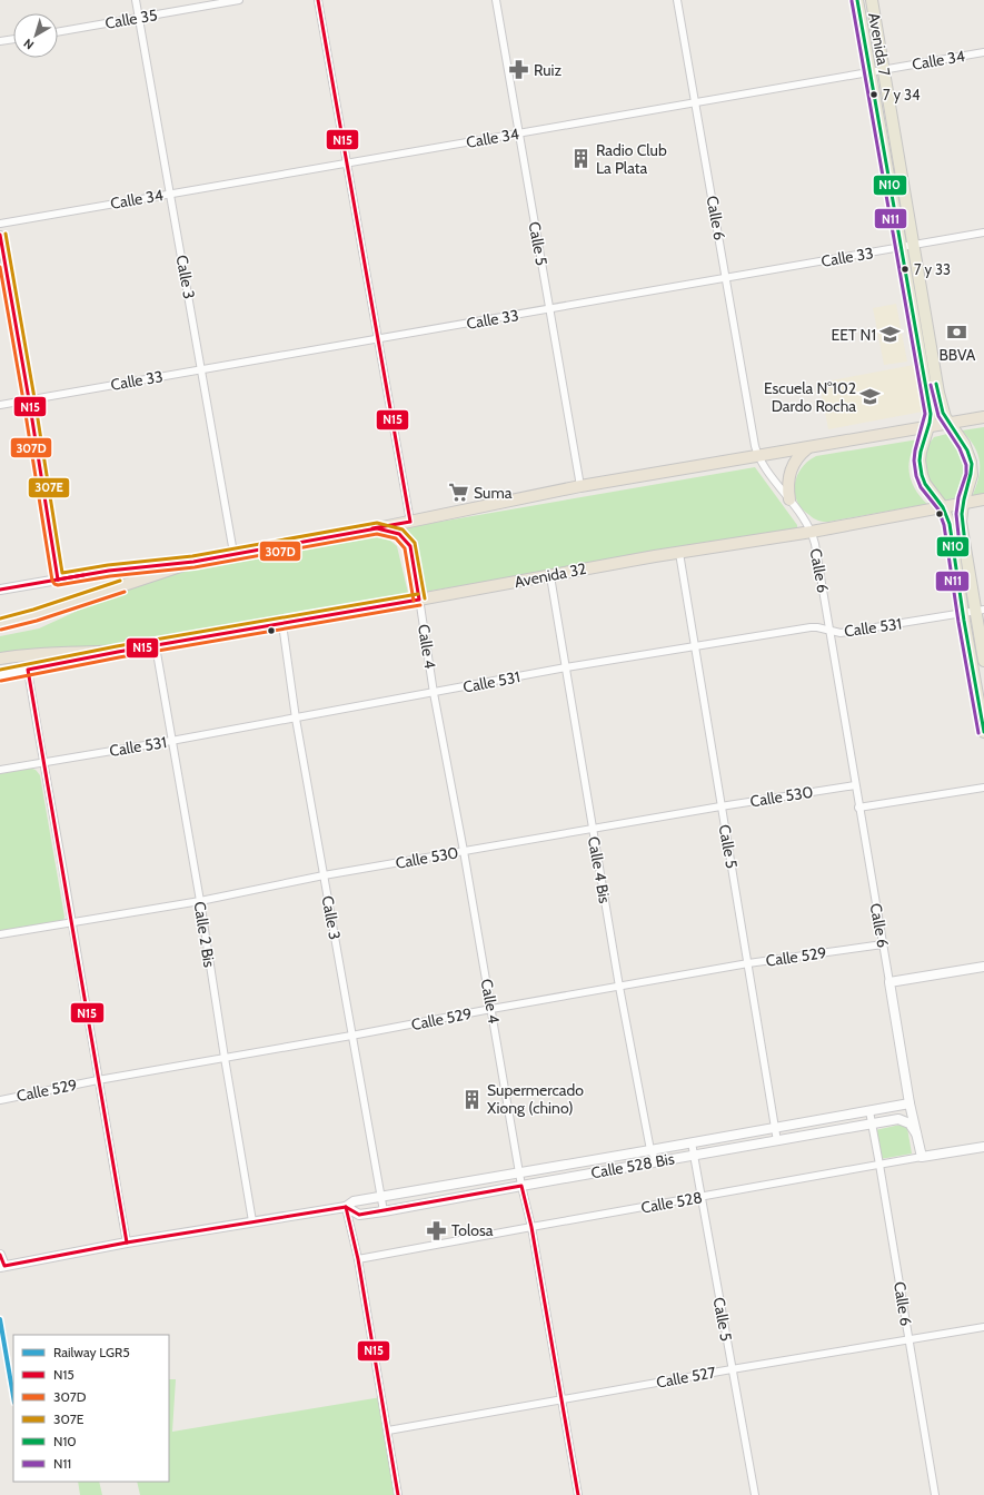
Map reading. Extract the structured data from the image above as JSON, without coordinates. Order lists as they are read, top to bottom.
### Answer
{
  "streets": {
    "highway": ["Avenida 32"],
    "main road": ["Avenida 7"],
    "street": [
      "Calle 35",
      "Calle 34",
      "Calle 6",
      "Calle 5",
      "Calle 33",
      "Calle 3",
      "Calle 531",
      "Calle 4",
      "Calle 530",
      "Calle 4 Bis",
      "Calle 2 Bis",
      "Calle 529",
      "Calle 528 Bis",
      "Calle 528",
      "Calle 527"
    ]
  },
  "crossings": [
    ["Calle 35", "Calle 3"],
    ["Avenida 7", "Calle 34"],
    ["Avenida 7", "Calle 33"],
    ["Avenida 7", "Avenida 32"],
    ["Avenida 7", "Calle 531"],
    ["Calle 34", "Calle 6"],
    ["Calle 34", "Calle 5"],
    ["Calle 34", "Calle 3"],
    ["Calle 6", "Calle 33"],
    ["Calle 6", "Avenida 32"],
    ["Calle 6", "Calle 531"],
    ["Calle 6", "Calle 530"],
    ["Calle 6", "Calle 529"],
    ["Calle 6", "Calle 528 Bis"],
    ["Calle 6", "Calle 528"],
    ["Calle 6", "Calle 527"],
    ["Calle 5", "Calle 33"],
    ["Calle 5", "Avenida 32"],
    ["Calle 5", "Calle 531"],
    ["Calle 5", "Calle 530"],
    ["Calle 5", "Calle 529"],
    ["Calle 5", "Calle 528 Bis"],
    ["Calle 5", "Calle 528"],
    ["Calle 5", "Calle 527"],
    ["Calle 33", "Calle 3"],
    ["Calle 3", "Avenida 32"],
    ["Calle 3", "Calle 531"],
    ["Calle 3", "Calle 530"],
    ["Calle 3", "Calle 529"],
    ["Calle 3", "Calle 528 Bis"],
    ["Avenida 32", "Calle 4"],
    ["Avenida 32", "Calle 4 Bis"],
    ["Avenida 32", "Calle 2 Bis"],
    ["Calle 531", "Calle 4"],
    ["Calle 531", "Calle 4 Bis"],
    ["Calle 531", "Calle 2 Bis"],
    ["Calle 4", "Calle 530"],
    ["Calle 4", "Calle 529"],
    ["Calle 4", "Calle 528 Bis"],
    ["Calle 4", "Calle 528"],
    ["Calle 4", "Calle 527"],
    ["Calle 530", "Calle 4 Bis"],
    ["Calle 530", "Calle 2 Bis"],
    ["Calle 4 Bis", "Calle 529"],
    ["Calle 4 Bis", "Calle 528 Bis"],
    ["Calle 2 Bis", "Calle 529"],
    ["Calle 2 Bis", "Calle 528 Bis"]
  ],
  "places": {
    "pharmacy": ["Ruiz", "Tolosa"],
    "other": ["7 y 34", "7 y 33"],
    "building": ["Radio Club La Plata", "Supermercado Xiong (chino)"],
    "bank": ["BBVA"],
    "school or university": ["EET N1", "Escuela N°102 Dardo Rocha"],
    "supermarket": ["Suma"]
  },
  "lines": [
    "transit line N15",
    "transit line N10",
    "transit line N11",
    "transit line 307E",
    "transit line 307D",
    "rail line LGR5"
  ],
  "legend": [
    "Railway LGR5",
    "N15",
    "307D",
    "307E",
    "N10",
    "N11"
  ],
  "north": "bottom left"
}
